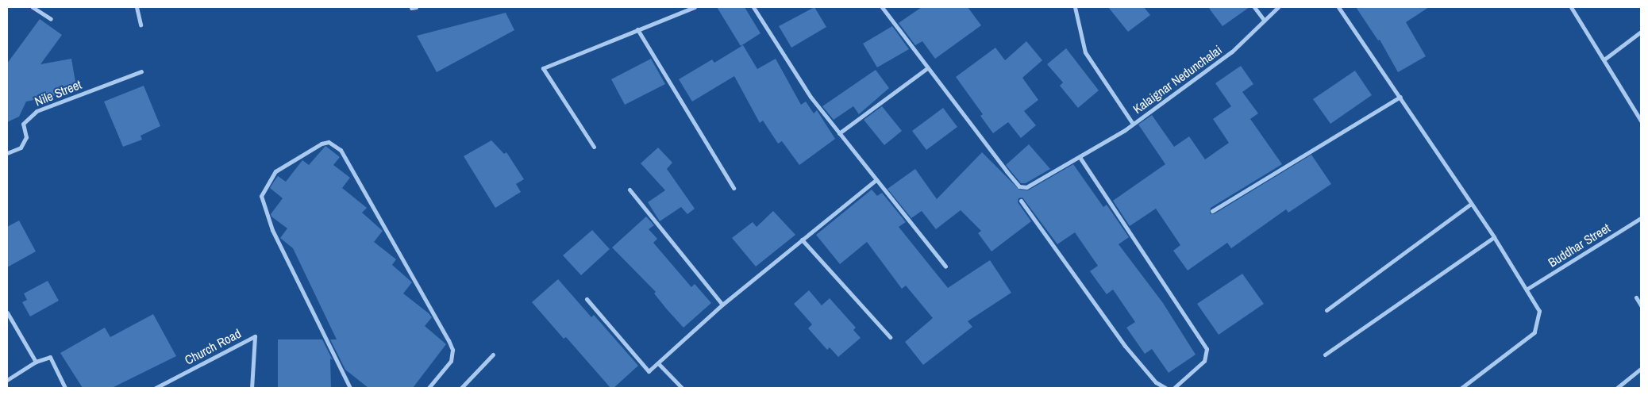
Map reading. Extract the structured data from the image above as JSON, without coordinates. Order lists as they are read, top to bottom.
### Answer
{
  "streets": {
    "street": [
      "Kalaignar Nedunchalai",
      "Nile Street",
      "Buddhar Street",
      "Church Road"
    ]
  }
}
